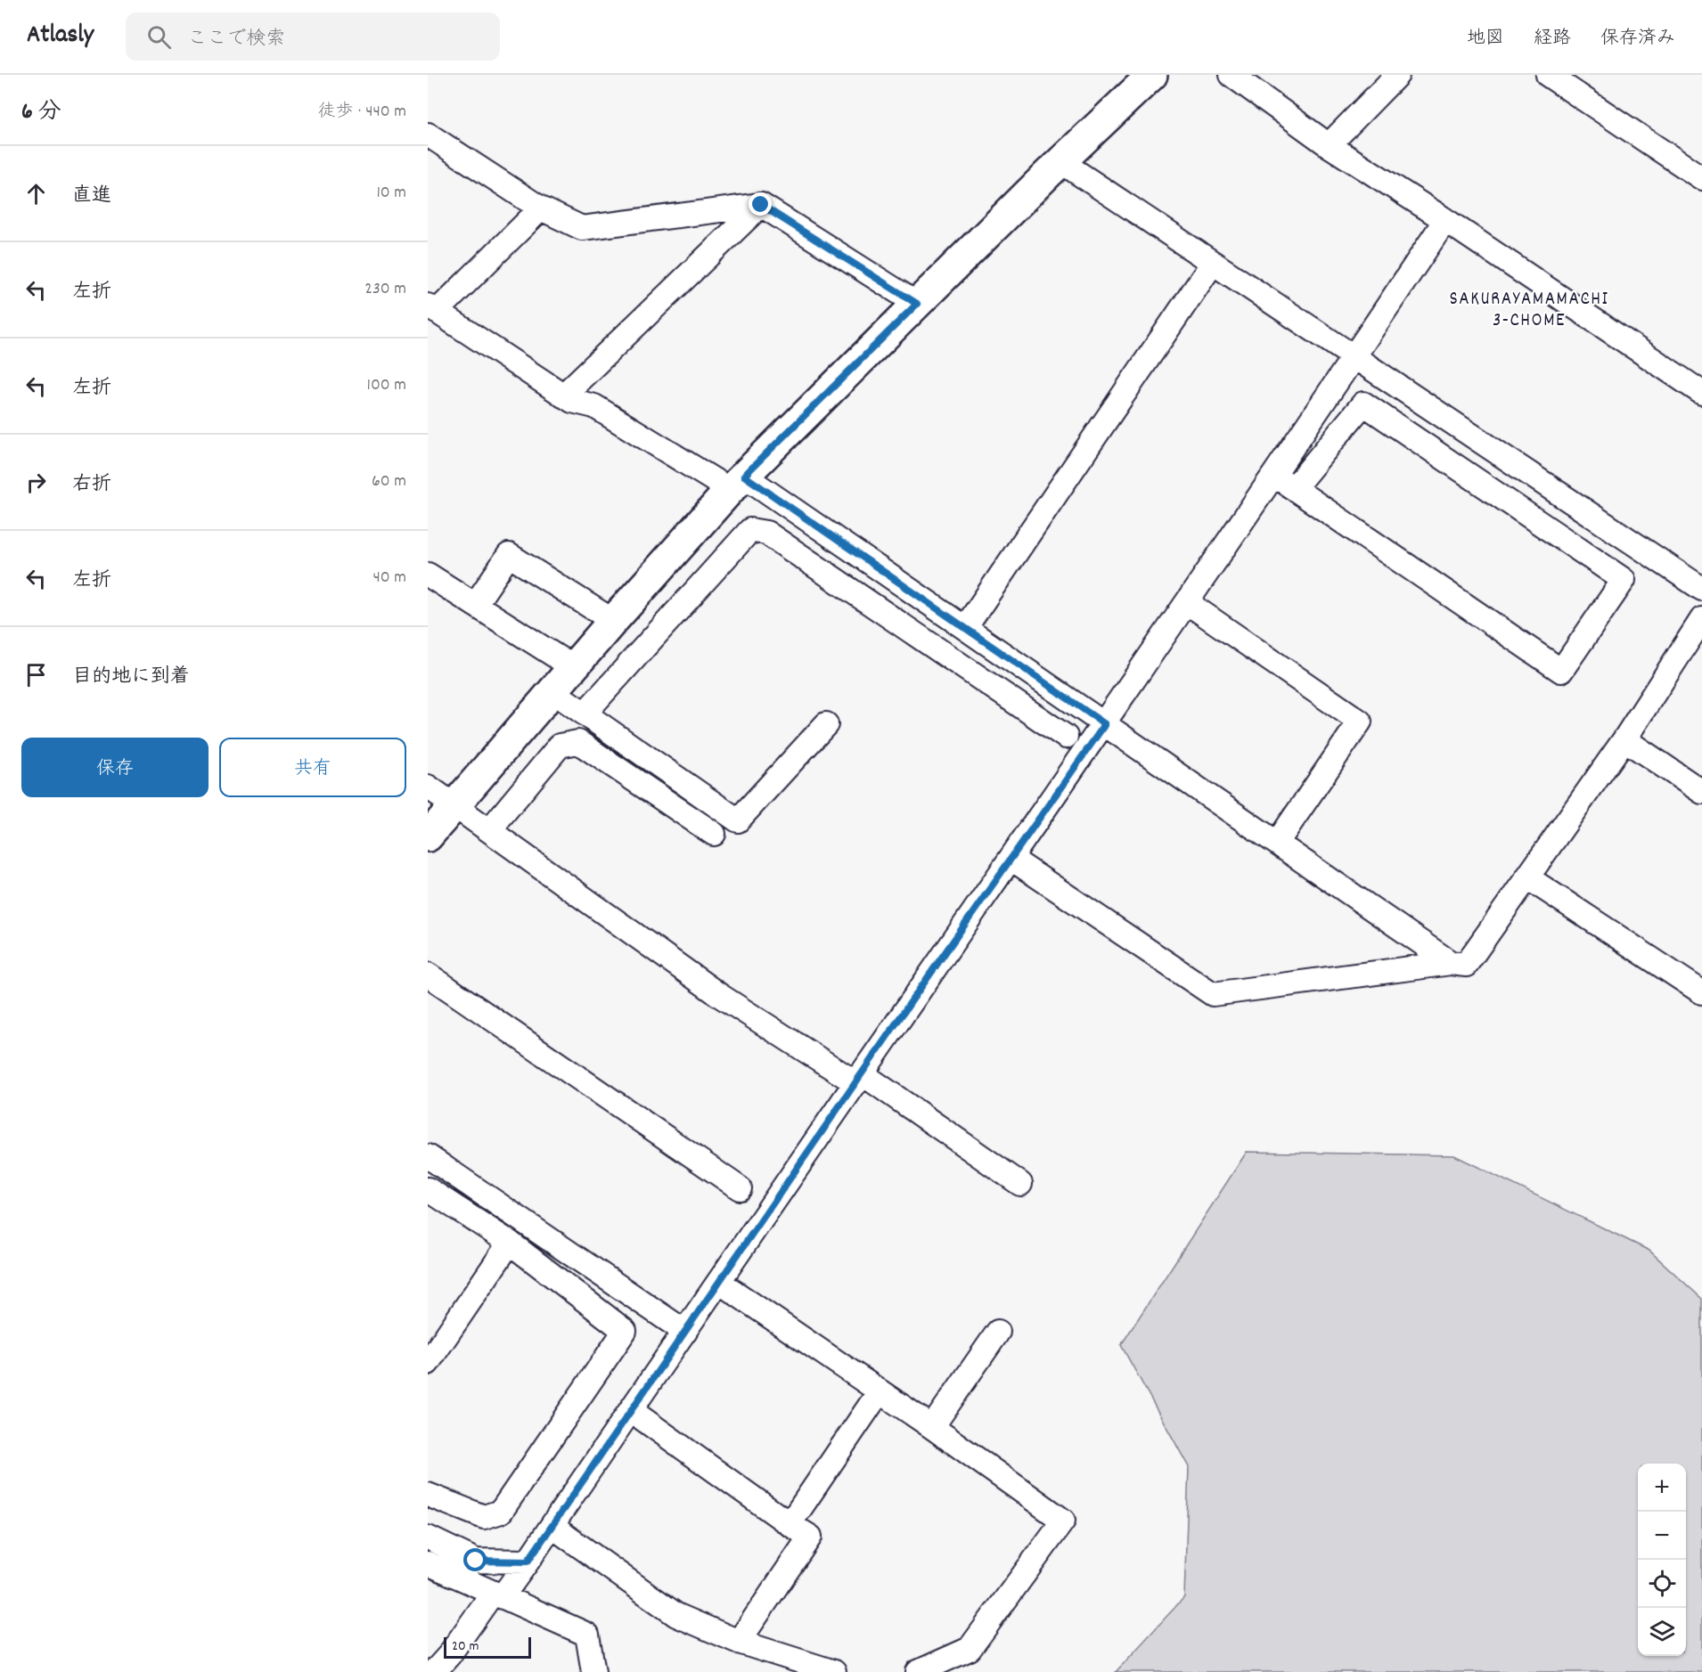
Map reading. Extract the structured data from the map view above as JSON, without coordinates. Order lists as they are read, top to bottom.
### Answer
{
  "districts": ["SAKURAYAMAMACHI 3-CHOME"],
  "scale_bar": "20 m",
  "page": {
    "header": "Atlasly",
    "search": "ここで検索",
    "nav": ["地図", "経路", "保存済み"],
    "heading": ["6 分", "徒歩 · 440 m"],
    "list": [
      ["直進", "10 m"],
      ["左折", "230 m"],
      ["左折", "100 m"],
      ["右折", "60 m"],
      ["左折", "40 m"],
      "目的地に到着"
    ],
    "buttons": ["保存", "共有"],
    "map_buttons": ["+", "−"],
    "scale": "20 m"
  }
}
